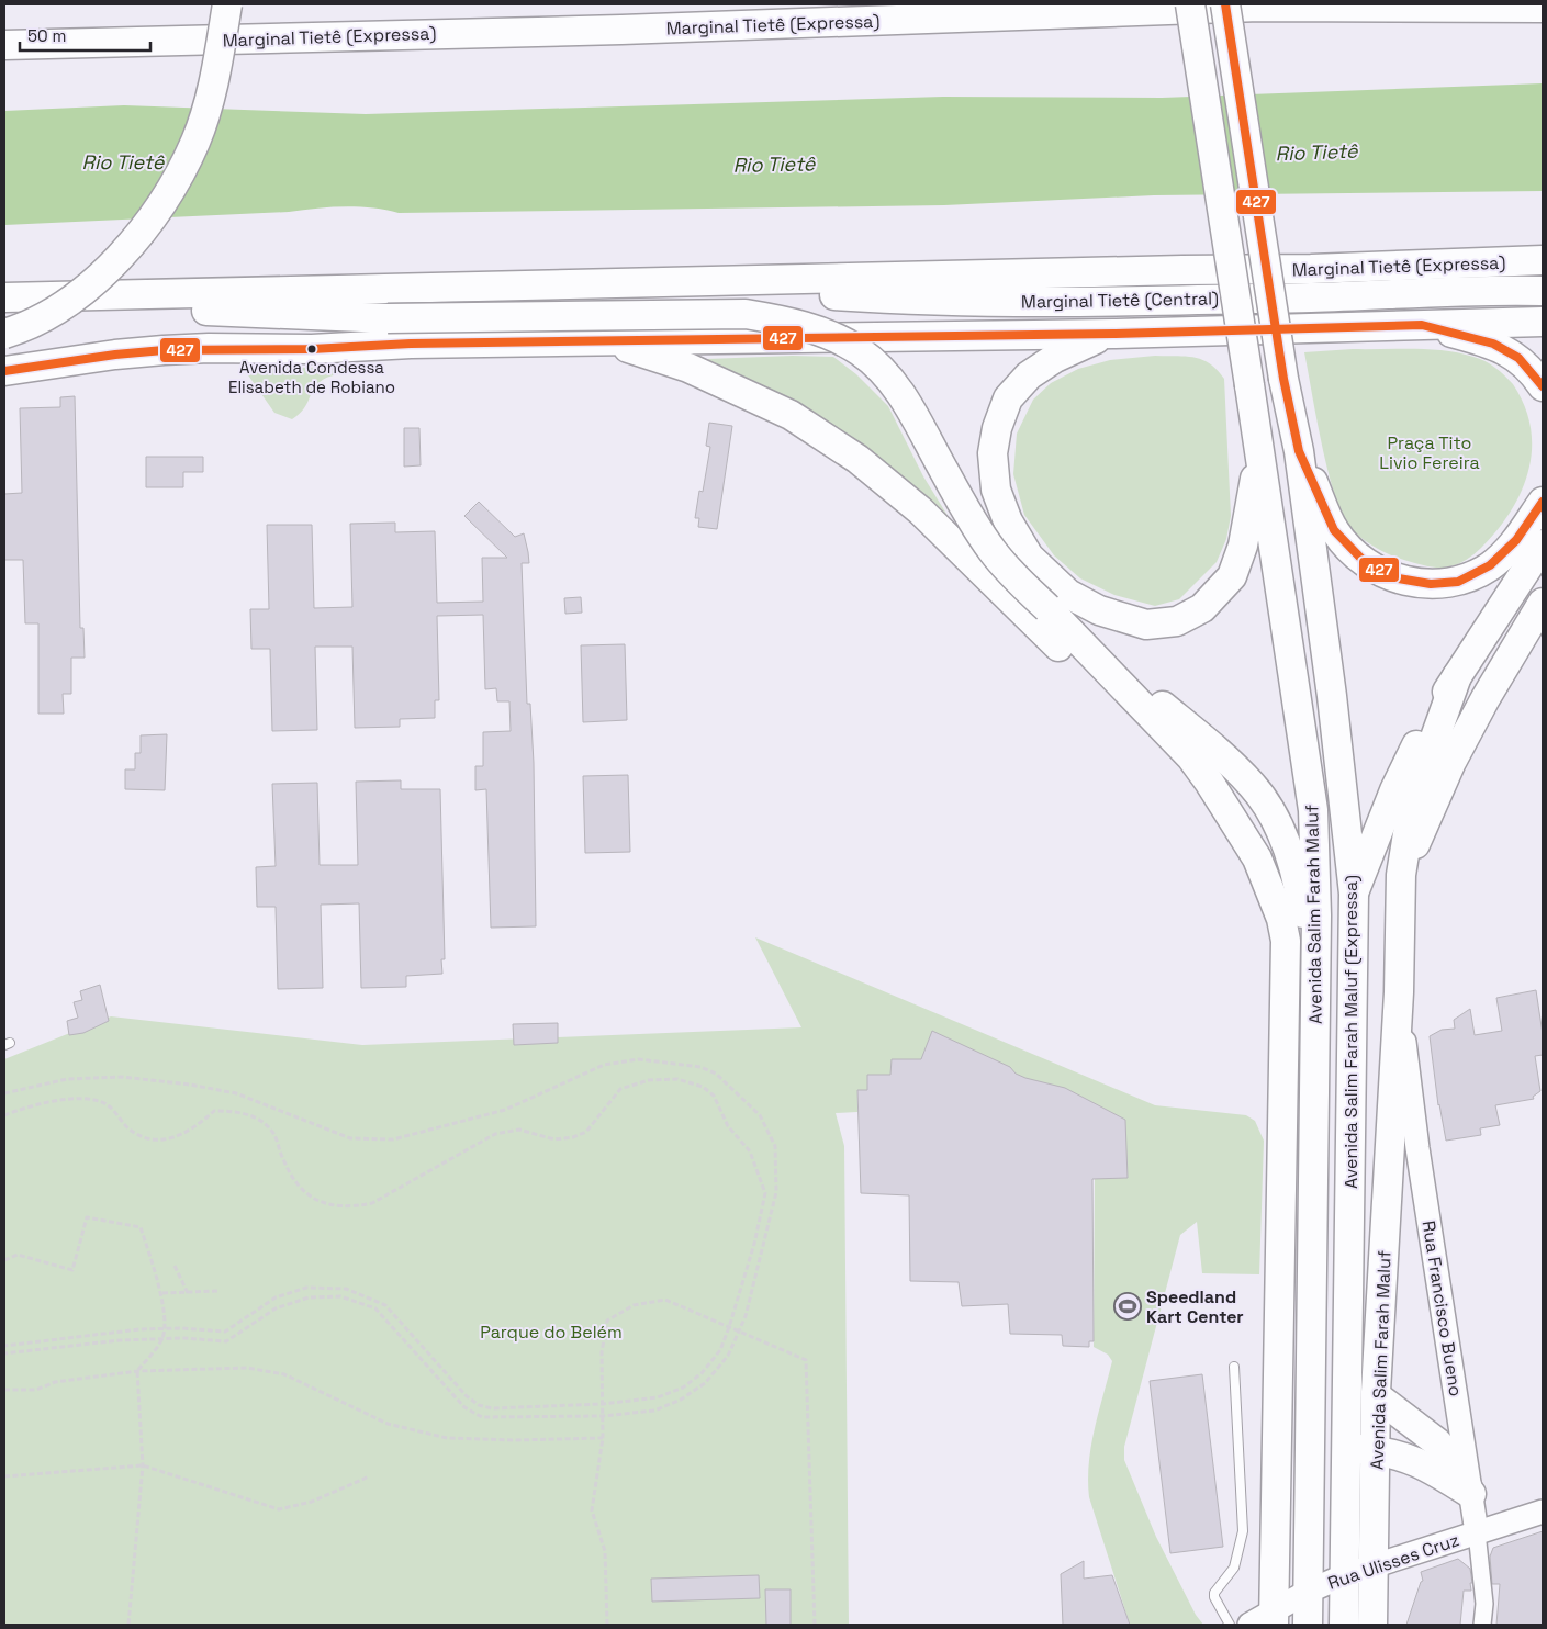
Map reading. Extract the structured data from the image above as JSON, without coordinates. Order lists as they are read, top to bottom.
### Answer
{
  "streets": {
    "highway": [
      "Marginal Tietê (Expressa)",
      "Marginal Tietê (Central)",
      "Avenida Salim Farah Maluf",
      "Avenida Salim Farah Maluf (Expressa)"
    ],
    "street": ["Rua Francisco Bueno", "Rua Ulisses Cruz"]
  },
  "crossings": [
    ["Marginal Tietê (Expressa)", "Marginal Tietê (Central)"],
    ["Avenida Salim Farah Maluf", "Rua Francisco Bueno"],
    ["Avenida Salim Farah Maluf", "Rua Ulisses Cruz"],
    ["Avenida Salim Farah Maluf (Expressa)", "Rua Ulisses Cruz"],
    ["Rua Francisco Bueno", "Rua Ulisses Cruz"]
  ],
  "water": ["Rio Tietê"],
  "parks": ["Praça Tito Livio Fereira", "Parque do Belém"],
  "places": {
    "other": ["Avenida Condessa Elisabeth de Robiano"],
    "sports": ["Speedland Kart Center"]
  },
  "lines": ["transit line 427"],
  "scale_bar": "50 m"
}
